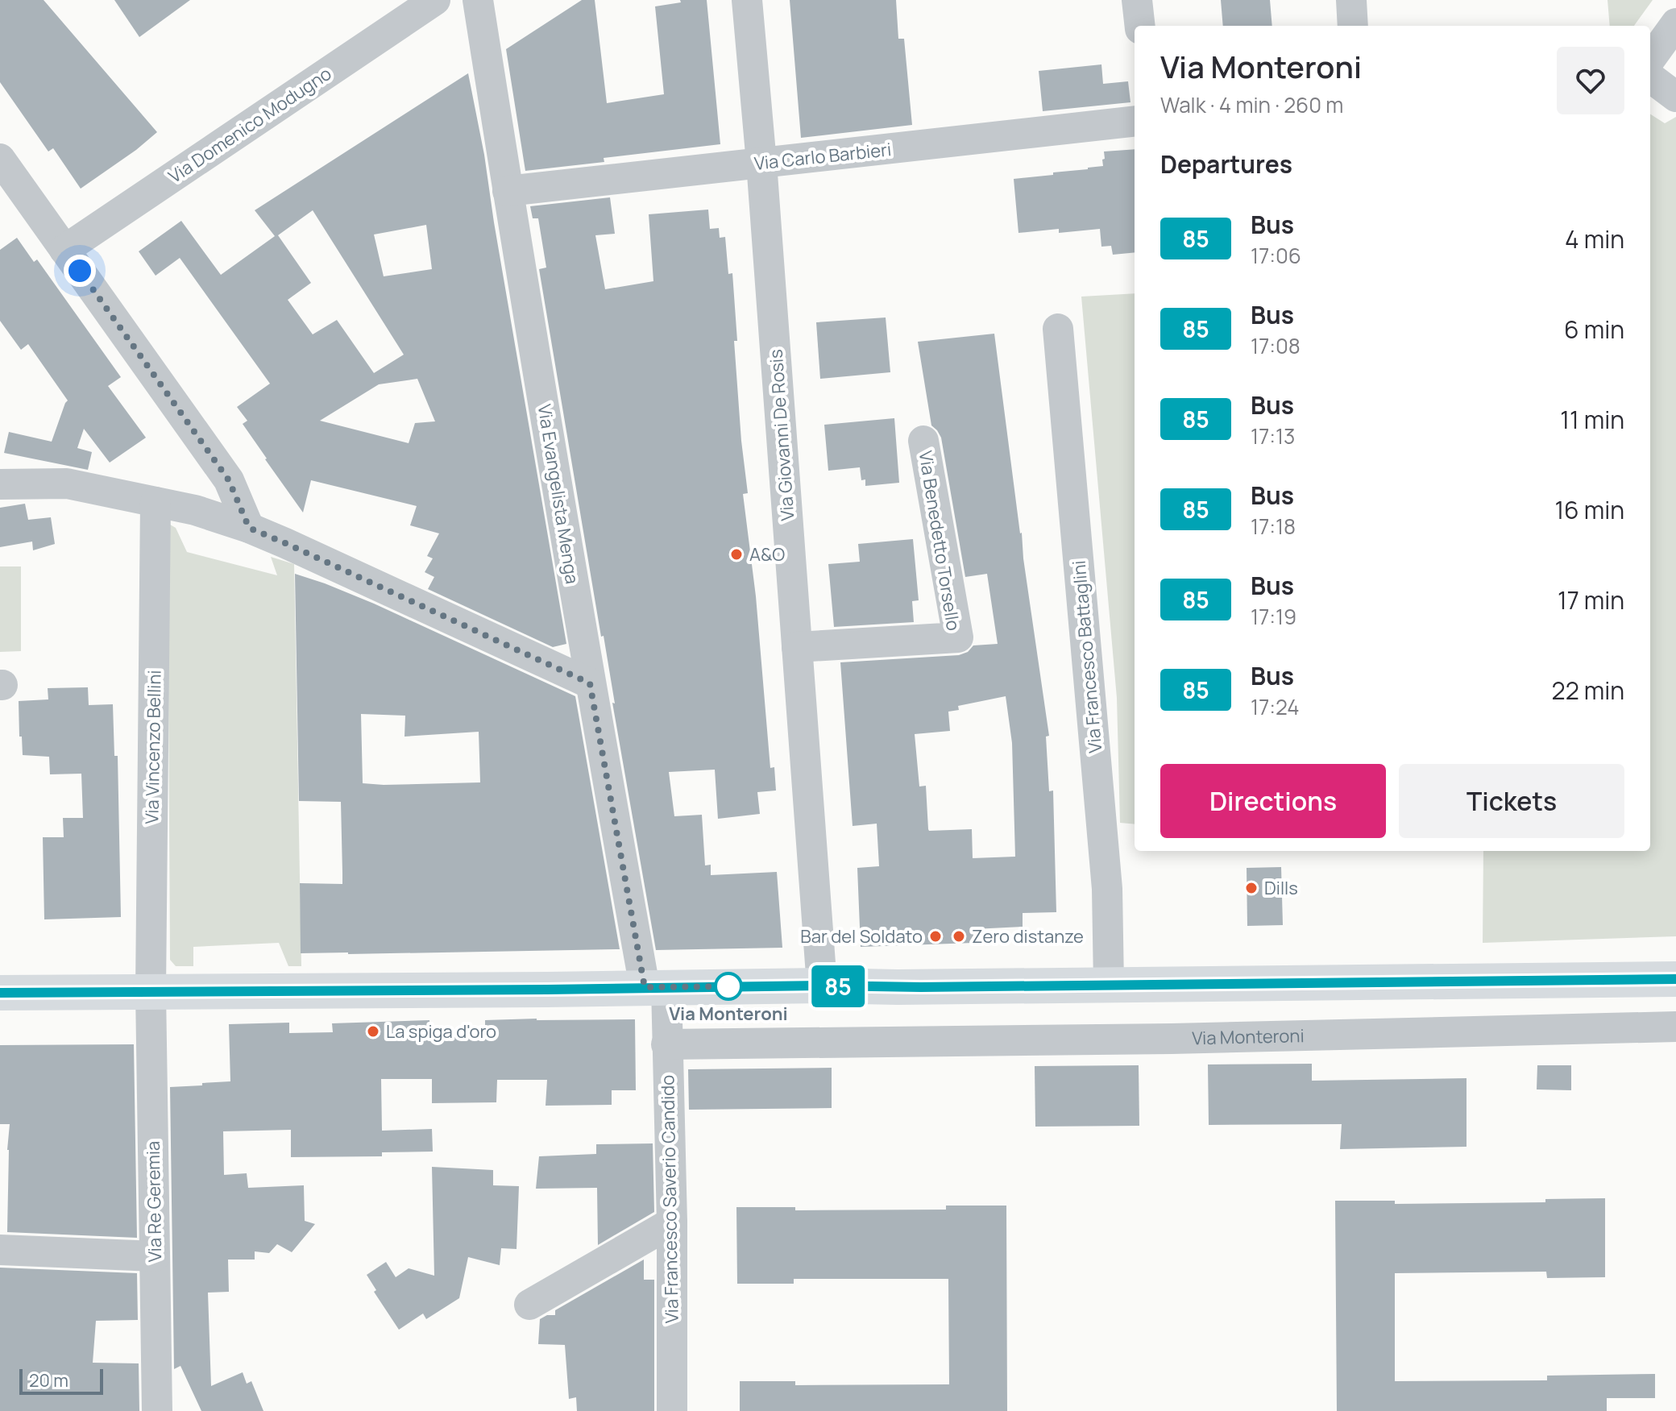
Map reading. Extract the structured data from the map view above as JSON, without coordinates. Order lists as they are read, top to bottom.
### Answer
{
  "streets": {
    "street": [
      "Via Domenico Modugno",
      "Via Carlo Barbieri",
      "Via Giovanni De Rosis",
      "Via Evangelista Menga",
      "Via Benedetto Torsello",
      "Via Francesco Battaglini",
      "Via Vincenzo Bellini",
      "Via Monteroni",
      "Via Francesco Saverio Candido",
      "Via Re Geremia"
    ]
  },
  "crossings": [
    ["Via Carlo Barbieri", "Via Giovanni De Rosis"],
    ["Via Carlo Barbieri", "Via Evangelista Menga"],
    ["Via Giovanni De Rosis", "Via Benedetto Torsello"],
    ["Via Evangelista Menga", "Via Francesco Saverio Candido"],
    ["Via Vincenzo Bellini", "Via Re Geremia"],
    ["Via Monteroni", "Via Francesco Saverio Candido"]
  ],
  "places": [
    "A&O",
    "Dills",
    "Bar del Soldato",
    "Zero distanze",
    "Via Monteroni",
    "La spiga d'oro"
  ],
  "lines": ["bus line 85"],
  "scale_bar": "20 m",
  "page": {
    "on_map": "85",
    "heading": [
      ["Via Monteroni", "Walk · 4 min · 260 m"],
      "Departures"
    ],
    "list": [
      {
        "mark": "85",
        "name": "Bus",
        "note": "17:06",
        "value": "4 min"
      },
      {
        "mark": "85",
        "name": "Bus",
        "note": "17:08",
        "value": "6 min"
      },
      {
        "mark": "85",
        "name": "Bus",
        "note": "17:13",
        "value": "11 min"
      },
      {
        "mark": "85",
        "name": "Bus",
        "note": "17:18",
        "value": "16 min"
      },
      {
        "mark": "85",
        "name": "Bus",
        "note": "17:19",
        "value": "17 min"
      },
      {
        "mark": "85",
        "name": "Bus",
        "note": "17:24",
        "value": "22 min"
      }
    ],
    "buttons": ["Directions", "Tickets"],
    "scale": "20 m"
  }
}
